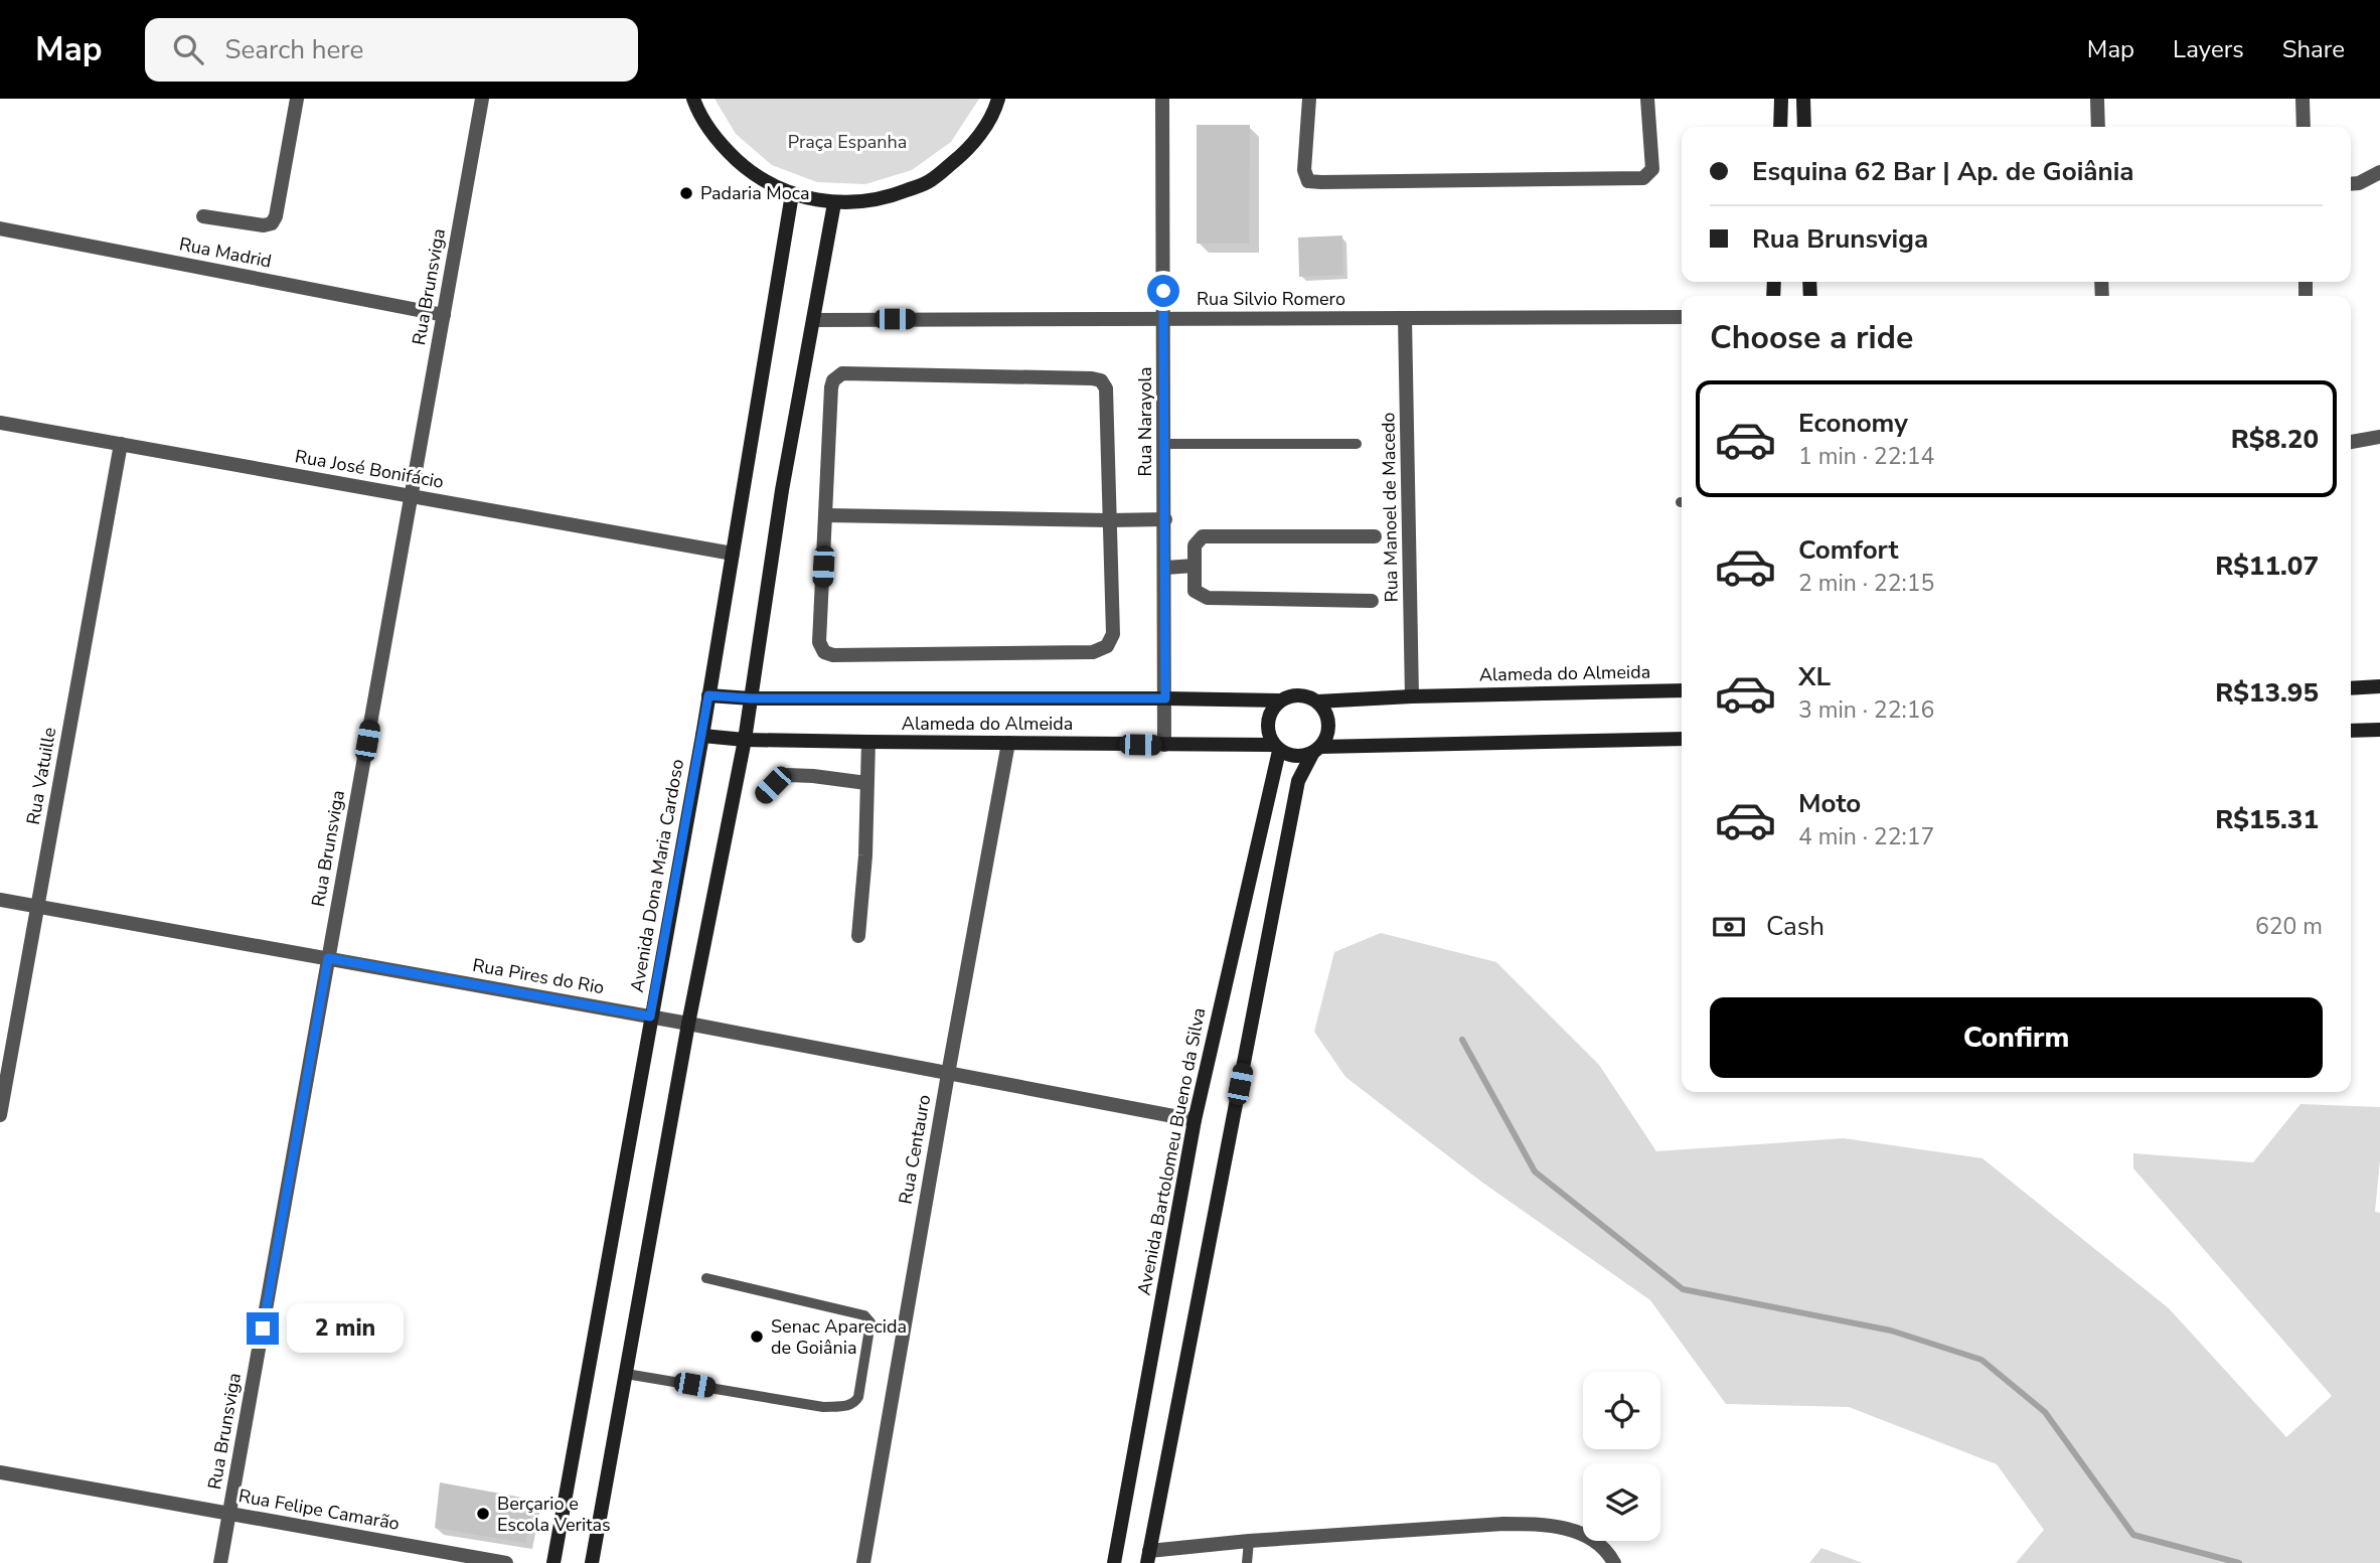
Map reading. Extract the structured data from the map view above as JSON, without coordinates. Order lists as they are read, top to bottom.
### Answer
{
  "streets": {
    "street": [
      "Rua Madrid",
      "Rua Brunsviga",
      "Rua Silvio Romero",
      "Rua Narayola",
      "Rua José Bonifácio",
      "Rua Manoel de Macedo",
      "Alameda do Almeida",
      "Rua Vatuille",
      "Avenida Dona Maria Cardoso",
      "Rua Pires do Rio",
      "Rua Centauro",
      "Avenida Bartolomeu Bueno da Silva",
      "Rua Felipe Camarão"
    ]
  },
  "crossings": [
    ["Rua Madrid", "Rua Brunsviga"],
    ["Rua Brunsviga", "Rua José Bonifácio"],
    ["Rua Brunsviga", "Rua Pires do Rio"],
    ["Rua Brunsviga", "Rua Felipe Camarão"],
    ["Rua Silvio Romero", "Rua Narayola"],
    ["Rua Silvio Romero", "Rua Manoel de Macedo"],
    ["Rua Narayola", "Alameda do Almeida"],
    ["Rua José Bonifácio", "Rua Vatuille"],
    ["Rua José Bonifácio", "Avenida Dona Maria Cardoso"],
    ["Rua Manoel de Macedo", "Alameda do Almeida"],
    ["Alameda do Almeida", "Avenida Dona Maria Cardoso"],
    ["Alameda do Almeida", "Rua Centauro"],
    ["Alameda do Almeida", "Avenida Bartolomeu Bueno da Silva"],
    ["Rua Vatuille", "Rua Pires do Rio"],
    ["Avenida Dona Maria Cardoso", "Rua Pires do Rio"],
    ["Rua Pires do Rio", "Rua Centauro"],
    ["Rua Pires do Rio", "Avenida Bartolomeu Bueno da Silva"]
  ],
  "parks": ["Praça Espanha"],
  "places": ["Padaria Moca", "Senac Aparecida de Goiânia", "Berçario e Escola Veritas"],
  "page": {
    "header": "Map",
    "search": "Search here",
    "nav": ["Map", "Layers", "Share"],
    "banner": ["Esquina 62 Bar | Ap. de Goiânia", "Rua Brunsviga"],
    "heading": "Choose a ride",
    "list": [
      {
        "name": "Economy",
        "note": "1 min · 22:14",
        "value": "R$8.20"
      },
      {
        "name": "Comfort",
        "note": "2 min · 22:15",
        "value": "R$11.07"
      },
      {
        "name": "XL",
        "note": "3 min · 22:16",
        "value": "R$13.95"
      },
      {
        "name": "Moto",
        "note": "4 min · 22:17",
        "value": "R$15.31"
      }
    ],
    "pay": ["Cash", "620 m"],
    "buttons": "Confirm",
    "bubble": "2 min"
  }
}
